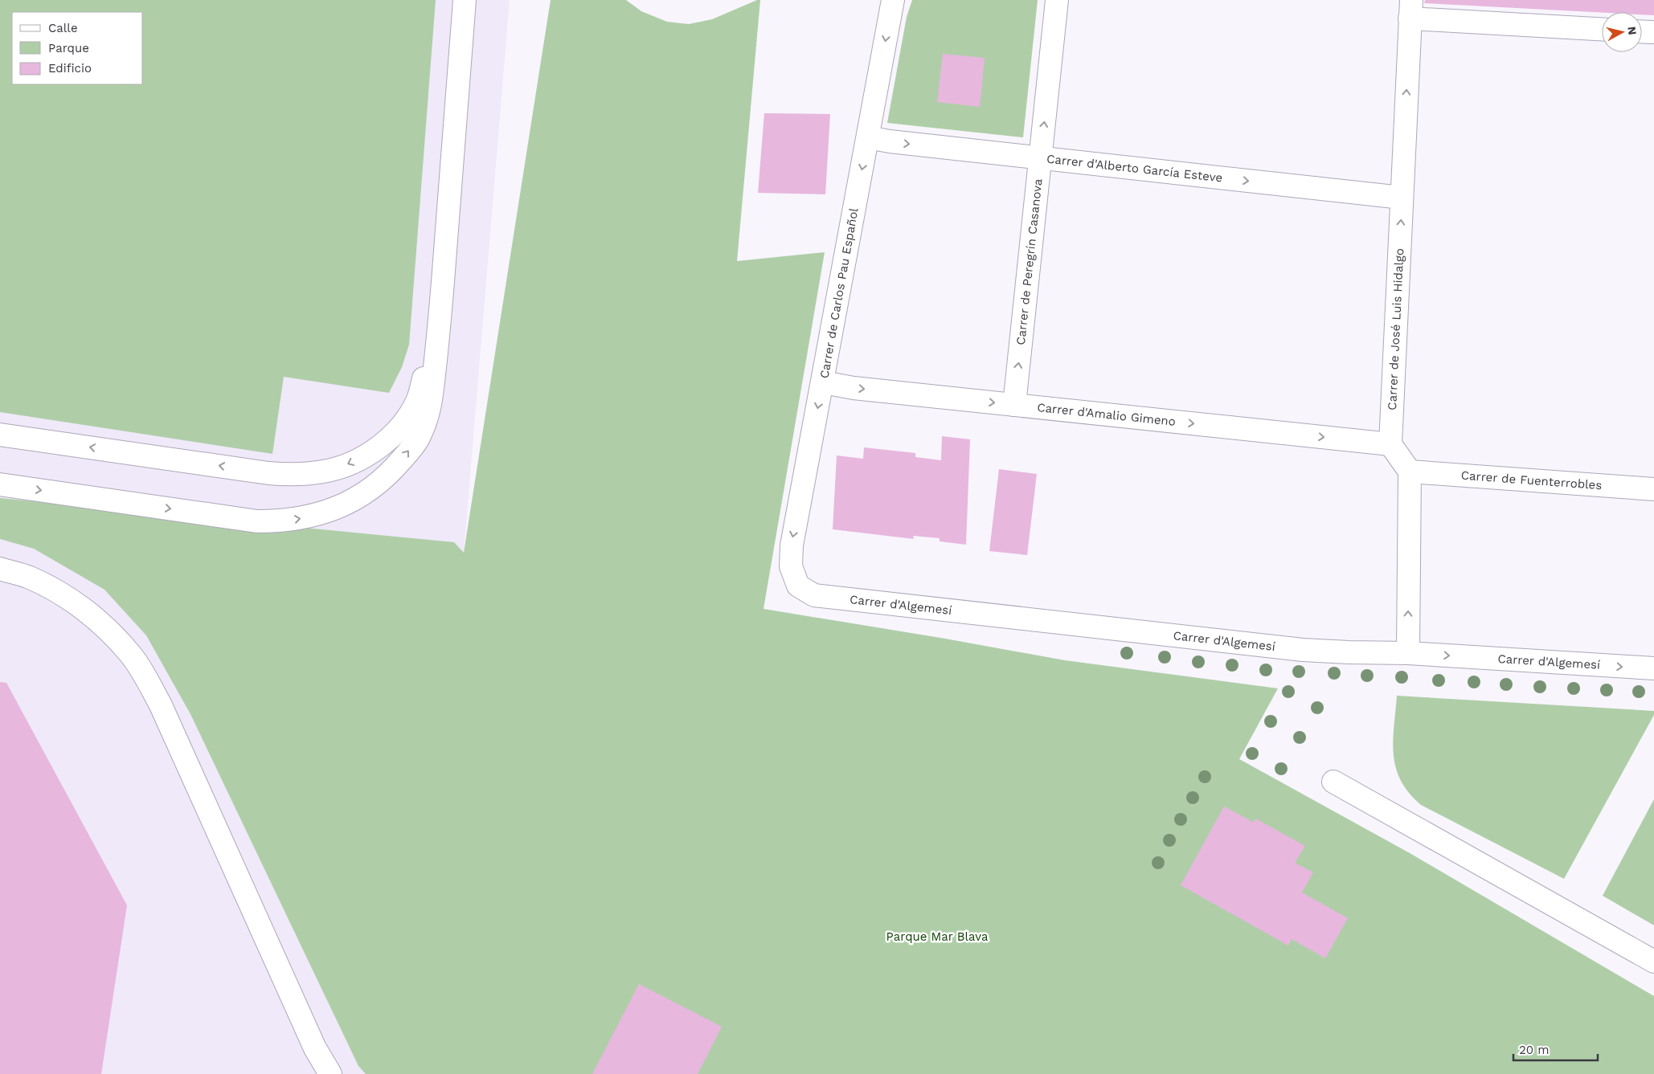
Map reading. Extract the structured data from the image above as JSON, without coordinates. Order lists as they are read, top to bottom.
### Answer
{
  "streets": {
    "street": [
      "Carrer d'Alberto García Esteve",
      "Carrer de Peregrín Casanova",
      "Carrer de Carlos Pau Español",
      "Carrer de José Luis Hidalgo",
      "Carrer d'Amalio Gimeno",
      "Carrer de Fuenterrobles",
      "Carrer d'Algemesí"
    ]
  },
  "crossings": [
    ["Carrer d'Alberto García Esteve", "Carrer de Peregrín Casanova"],
    ["Carrer d'Alberto García Esteve", "Carrer de Carlos Pau Español"],
    ["Carrer d'Alberto García Esteve", "Carrer de José Luis Hidalgo"],
    ["Carrer de Peregrín Casanova", "Carrer d'Amalio Gimeno"],
    ["Carrer de Carlos Pau Español", "Carrer d'Amalio Gimeno"],
    ["Carrer de Carlos Pau Español", "Carrer d'Algemesí"],
    ["Carrer de José Luis Hidalgo", "Carrer d'Amalio Gimeno"]
  ],
  "one_way": [
    "Carrer d'Alberto García Esteve",
    "Carrer de Peregrín Casanova",
    "Carrer de Carlos Pau Español",
    "Carrer de José Luis Hidalgo",
    "Carrer d'Amalio Gimeno"
  ],
  "parks": ["Parque Mar Blava"],
  "legend": ["Calle", "Parque", "Edificio"],
  "scale_bar": "20 m",
  "north": "right"
}
